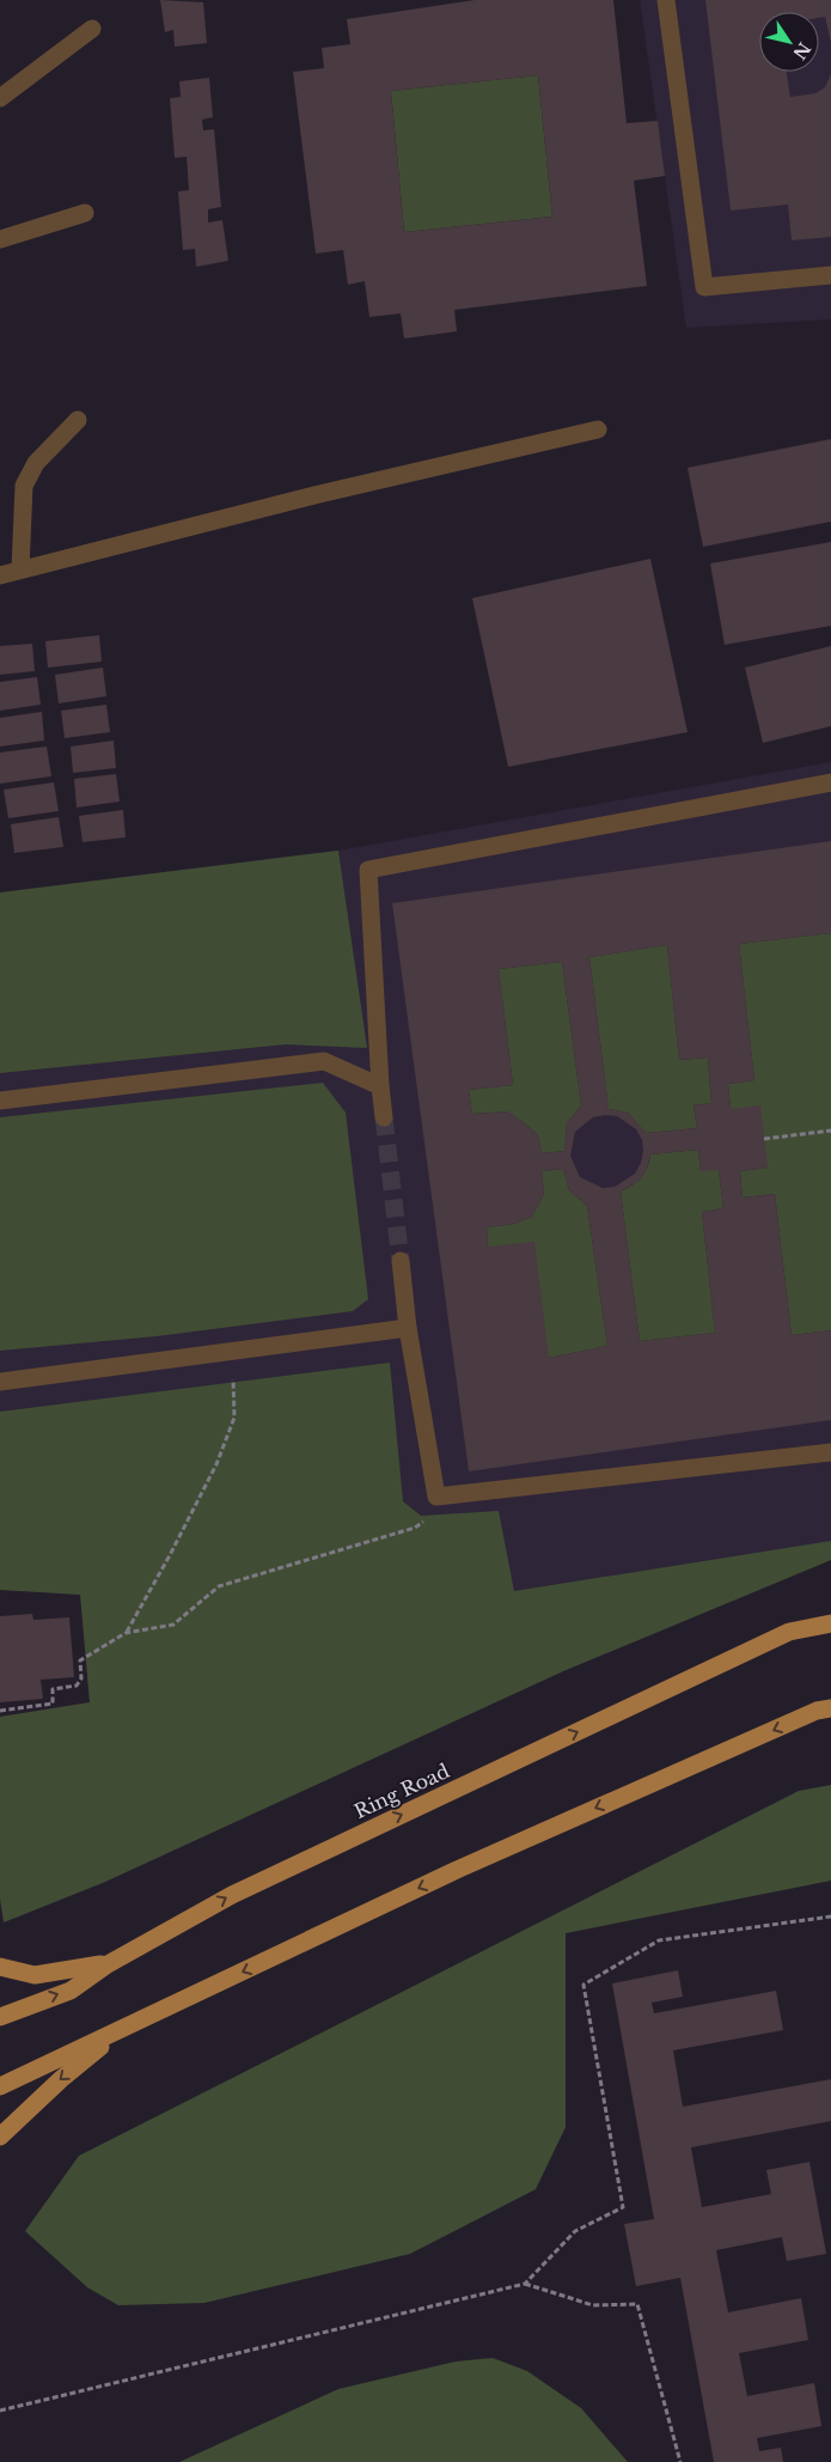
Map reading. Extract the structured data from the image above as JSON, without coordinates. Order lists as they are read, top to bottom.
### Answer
{
  "streets": {
    "main road": ["Ring Road"]
  },
  "north": "bottom right"
}
